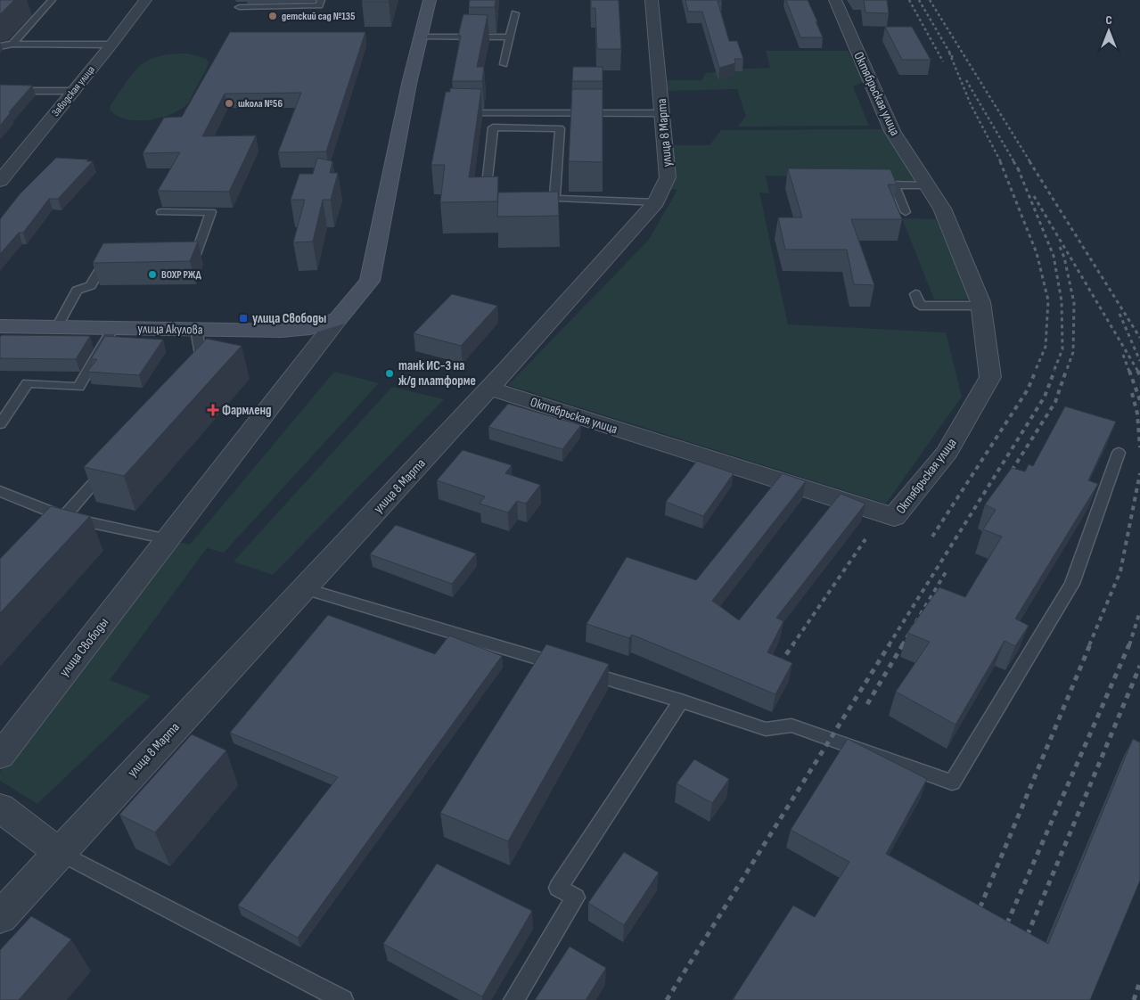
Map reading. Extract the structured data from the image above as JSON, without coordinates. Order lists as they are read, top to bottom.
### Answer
{
  "streets": {
    "street": [
      "Заводская улица",
      "Октябрьская улица",
      "улица 8 Марта",
      "улица Акулова",
      "улица Свободы"
    ]
  },
  "crossings": [
    ["Октябрьская улица", "улица 8 Марта"],
    ["улица Акулова", "улица Свободы"]
  ],
  "places": {
    "other": [
      "детский сад №135",
      "школа №56",
      "ВОХР РЖД",
      "танк ИС-3 на ж/д платформе"
    ],
    "transit": ["улица Свободы"],
    "health": ["Фармленд"]
  },
  "north": "top"
}
